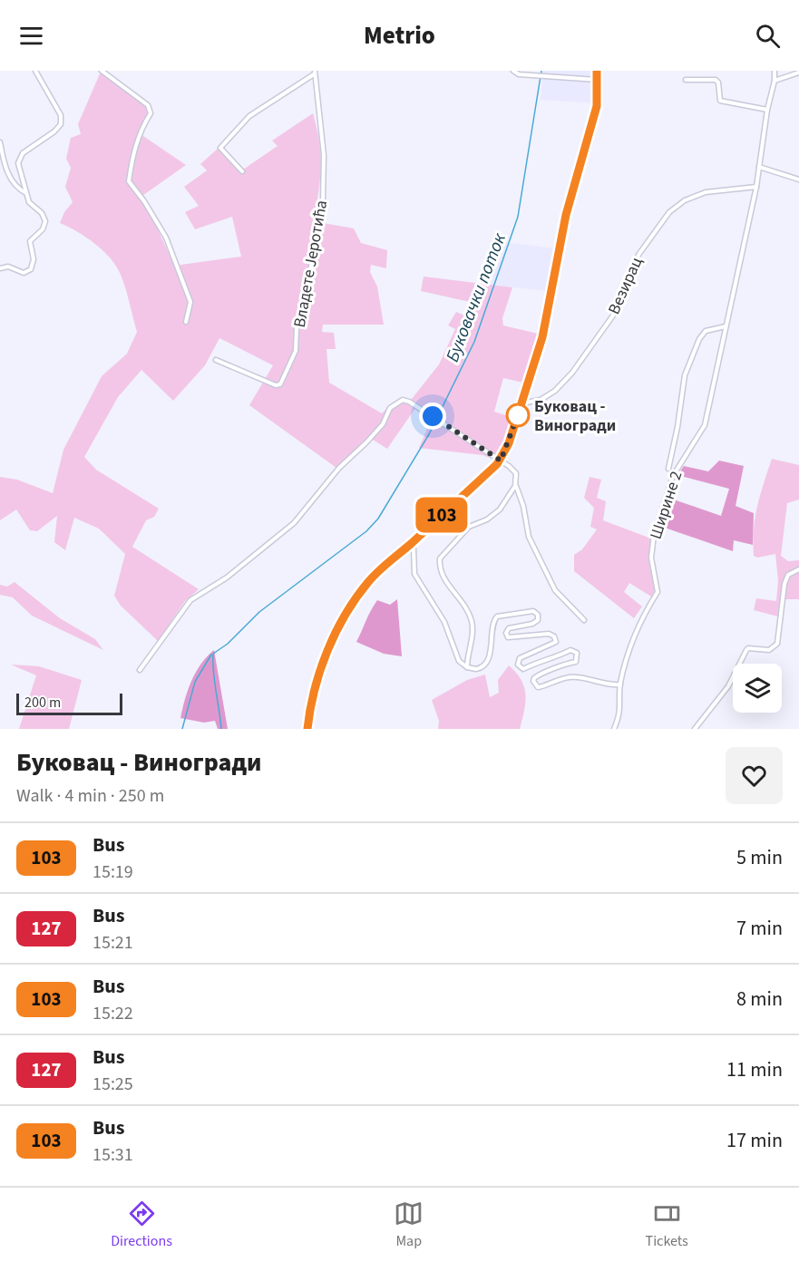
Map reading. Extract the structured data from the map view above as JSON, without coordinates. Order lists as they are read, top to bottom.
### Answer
{
  "streets": {
    "street": ["Владете Јеротића", "Везирац", "Ширине 2"]
  },
  "crossings": [
    ["Везирац", "Ширине 2"]
  ],
  "water": ["Буковачки поток"],
  "places": ["Буковац - Виногради"],
  "lines": ["bus line 103"],
  "scale_bar": "200 m",
  "page": {
    "header": "Metrio",
    "on_map": "103",
    "scale": "200 m",
    "heading": ["Буковац - Виногради", "Walk · 4 min · 250 m"],
    "list": [
      {
        "mark": "103",
        "name": "Bus",
        "note": "15:19",
        "value": "5 min"
      },
      {
        "mark": "127",
        "name": "Bus",
        "note": "15:21",
        "value": "7 min"
      },
      {
        "mark": "103",
        "name": "Bus",
        "note": "15:22",
        "value": "8 min"
      },
      {
        "mark": "127",
        "name": "Bus",
        "note": "15:25",
        "value": "11 min"
      },
      {
        "mark": "103",
        "name": "Bus",
        "note": "15:31",
        "value": "17 min"
      }
    ],
    "tabs": ["Directions", "Map", "Tickets"]
  }
}
